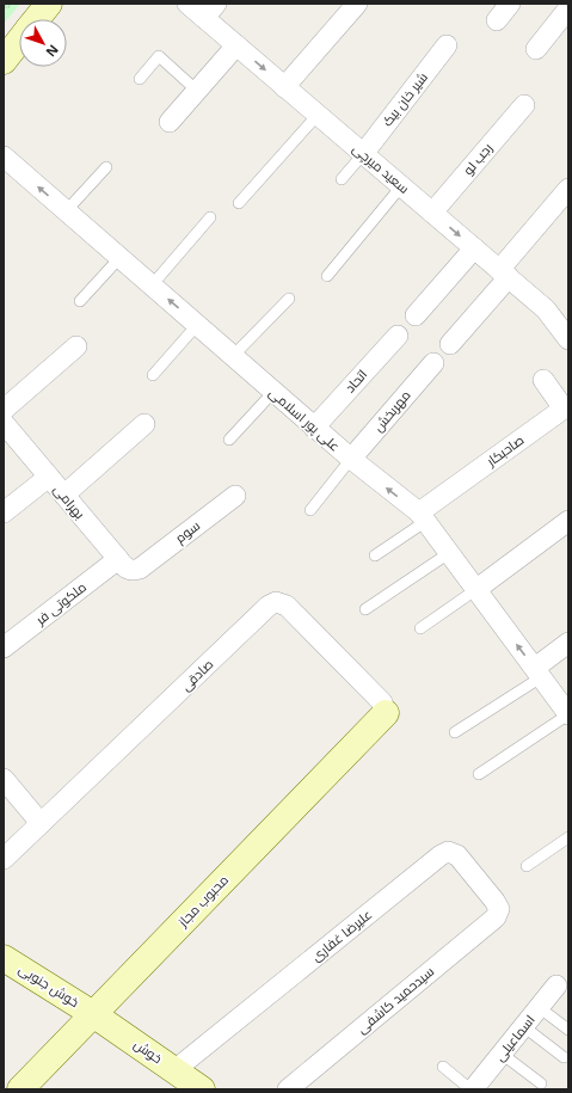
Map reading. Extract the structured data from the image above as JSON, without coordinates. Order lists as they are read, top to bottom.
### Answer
{
  "streets": {
    "main road": ["محبوب مجاز", "خوش جنوبی", "خوش"],
    "street": [
      "شیر خان بیک",
      "رجب لو",
      "سعید میرچی",
      "اتحاد",
      "مهربخش",
      "علی پور اسلامی",
      "صاحبکار",
      "بهرامی",
      "سوم",
      "ملکوتی فر",
      "صادقی",
      "علیرضا غفاری",
      "سیدحمید کاشفی",
      "اسماعیلی"
    ]
  },
  "crossings": [
    ["شیر خان بیک", "سعید میرچی"],
    ["رجب لو", "سعید میرچی"],
    ["اتحاد", "علی پور اسلامی"],
    ["مهربخش", "علی پور اسلامی"],
    ["علی پور اسلامی", "صاحبکار"],
    ["بهرامی", "سوم"],
    ["بهرامی", "ملکوتی فر"],
    ["صادقی", "محبوب مجاز"],
    ["محبوب مجاز", "خوش جنوبی"],
    ["محبوب مجاز", "خوش"],
    ["علیرضا غفاری", "سیدحمید کاشفی"],
    ["علیرضا غفاری", "خوش"],
    ["خوش جنوبی", "خوش"]
  ],
  "one_way": ["علی پور اسلامی"],
  "north": "bottom right"
}
